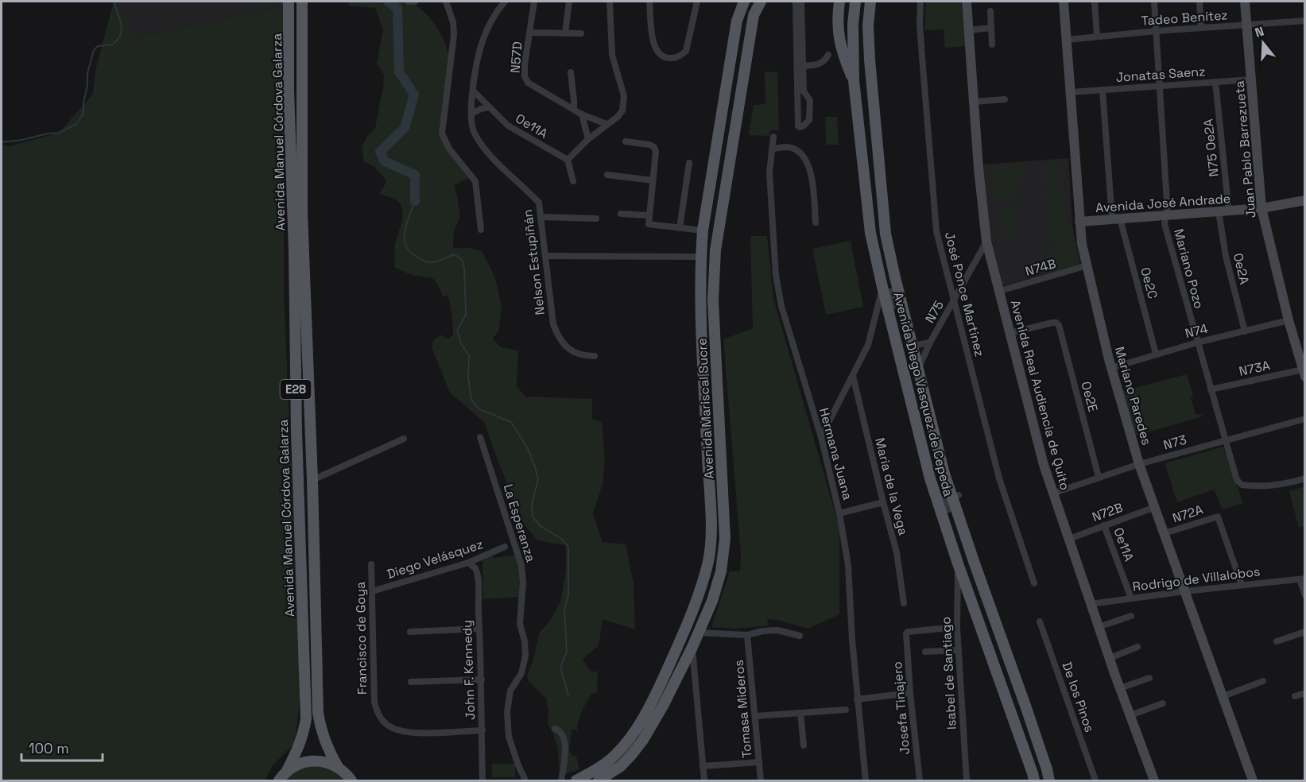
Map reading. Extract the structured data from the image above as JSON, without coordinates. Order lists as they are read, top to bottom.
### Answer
{
  "streets": {
    "main road": [
      "Avenida Manuel Córdova Galarza",
      "Juan Pablo Barrezueta",
      "Avenida José Andrade",
      "E28",
      "Avenida Diego Vasquez de Cepeda",
      "Avenida Real Audiencia de Quito",
      "Mariano Paredes",
      "Avenida Mariscal Sucre"
    ],
    "street": [
      "Tadeo Benítez",
      "N57D",
      "Jonatas Saenz",
      "Oe11A",
      "N75 Oe2A",
      "Nelson Estupiñán",
      "N74B",
      "Mariano Pozo",
      "Oe2A",
      "Oe2C",
      "José Ponce Martinez",
      "N75",
      "N74",
      "N73A",
      "Oe2E",
      "N73",
      "Hermana Juana",
      "Maria de la Vega",
      "N72B",
      "N72A",
      "La Esperanza",
      "Diego Velásquez",
      "Rodrigo de Villalobos",
      "Francisco de Goya",
      "John F. Kennedy",
      "Isabel de Santiago",
      "De los Pinos",
      "Josefa Tinajero",
      "Tomasa Mideros"
    ]
  },
  "crossings": [
    ["Tadeo Benítez", "Juan Pablo Barrezueta"],
    ["Tadeo Benítez", "Mariano Pozo"],
    ["Tadeo Benítez", "Mariano Paredes"],
    ["Jonatas Saenz", "N75 Oe2A"],
    ["Jonatas Saenz", "Juan Pablo Barrezueta"],
    ["Jonatas Saenz", "Mariano Pozo"],
    ["Jonatas Saenz", "Oe2C"],
    ["Jonatas Saenz", "Mariano Paredes"],
    ["Oe11A", "Nelson Estupiñán"],
    ["Oe11A", "N72B"],
    ["Oe11A", "Rodrigo de Villalobos"],
    ["Avenida Manuel Córdova Galarza", "E28"],
    ["N75 Oe2A", "Avenida José Andrade"],
    ["N75 Oe2A", "Oe2A"],
    ["Juan Pablo Barrezueta", "Avenida José Andrade"],
    ["Juan Pablo Barrezueta", "N74"],
    ["Juan Pablo Barrezueta", "N73A"],
    ["Avenida José Andrade", "Mariano Pozo"],
    ["Avenida José Andrade", "Oe2A"],
    ["Avenida José Andrade", "Oe2C"],
    ["Avenida José Andrade", "Mariano Paredes"],
    ["N74B", "Avenida Real Audiencia de Quito"],
    ["N74B", "Mariano Paredes"],
    ["Mariano Pozo", "N74"],
    ["Mariano Pozo", "N73A"],
    ["Mariano Pozo", "N73"],
    ["Oe2A", "N74"],
    ["Oe2C", "N74"],
    ["José Ponce Martinez", "N75"],
    ["N75", "Avenida Diego Vasquez de Cepeda"],
    ["N75", "Avenida Real Audiencia de Quito"],
    ["N74", "Mariano Paredes"],
    ["Avenida Diego Vasquez de Cepeda", "Isabel de Santiago"],
    ["Avenida Real Audiencia de Quito", "Oe2E"],
    ["Avenida Real Audiencia de Quito", "N73"],
    ["Avenida Real Audiencia de Quito", "N72B"],
    ["Avenida Real Audiencia de Quito", "Rodrigo de Villalobos"],
    ["Mariano Paredes", "N73"],
    ["Mariano Paredes", "N72B"],
    ["Mariano Paredes", "N72A"],
    ["Mariano Paredes", "Rodrigo de Villalobos"],
    ["Oe2E", "N73"],
    ["N72A", "Rodrigo de Villalobos"],
    ["Diego Velásquez", "Francisco de Goya"],
    ["Diego Velásquez", "John F. Kennedy"],
    ["Francisco de Goya", "John F. Kennedy"],
    ["Isabel de Santiago", "Josefa Tinajero"]
  ],
  "scale_bar": "100 m",
  "north": "top"
}
